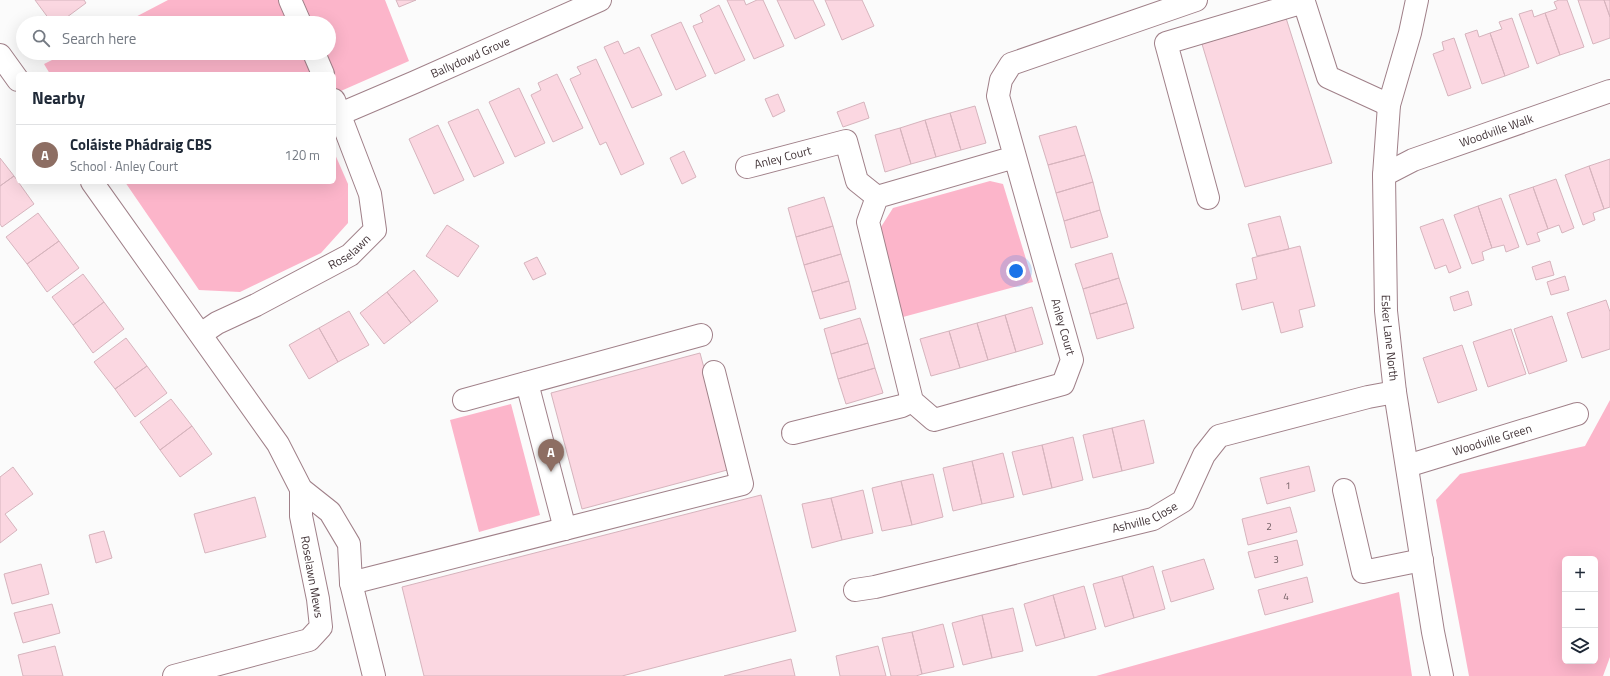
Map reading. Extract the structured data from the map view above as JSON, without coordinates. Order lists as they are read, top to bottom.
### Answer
{
  "streets": {
    "street": [
      "Ballydowd Grove",
      "Woodville Walk",
      "Anley Court",
      "Roselawn",
      "Esker Lane North",
      "Woodville Green",
      "Ashville Close",
      "Roselawn Mews"
    ]
  },
  "crossings": [
    ["Ballydowd Grove", "Roselawn"],
    ["Woodville Walk", "Esker Lane North"],
    ["Esker Lane North", "Woodville Green"],
    ["Esker Lane North", "Ashville Close"]
  ],
  "house_numbers": [
    "1",
    "2",
    "3",
    "4"
  ],
  "page": {
    "search": "Search here",
    "heading": "Nearby",
    "list": [
      {
        "mark": "A",
        "name": "Coláiste Phádraig CBS",
        "note": "School · Anley Court",
        "value": "120 m"
      }
    ],
    "pins": "A",
    "map_buttons": ["+", "−"]
  }
}
